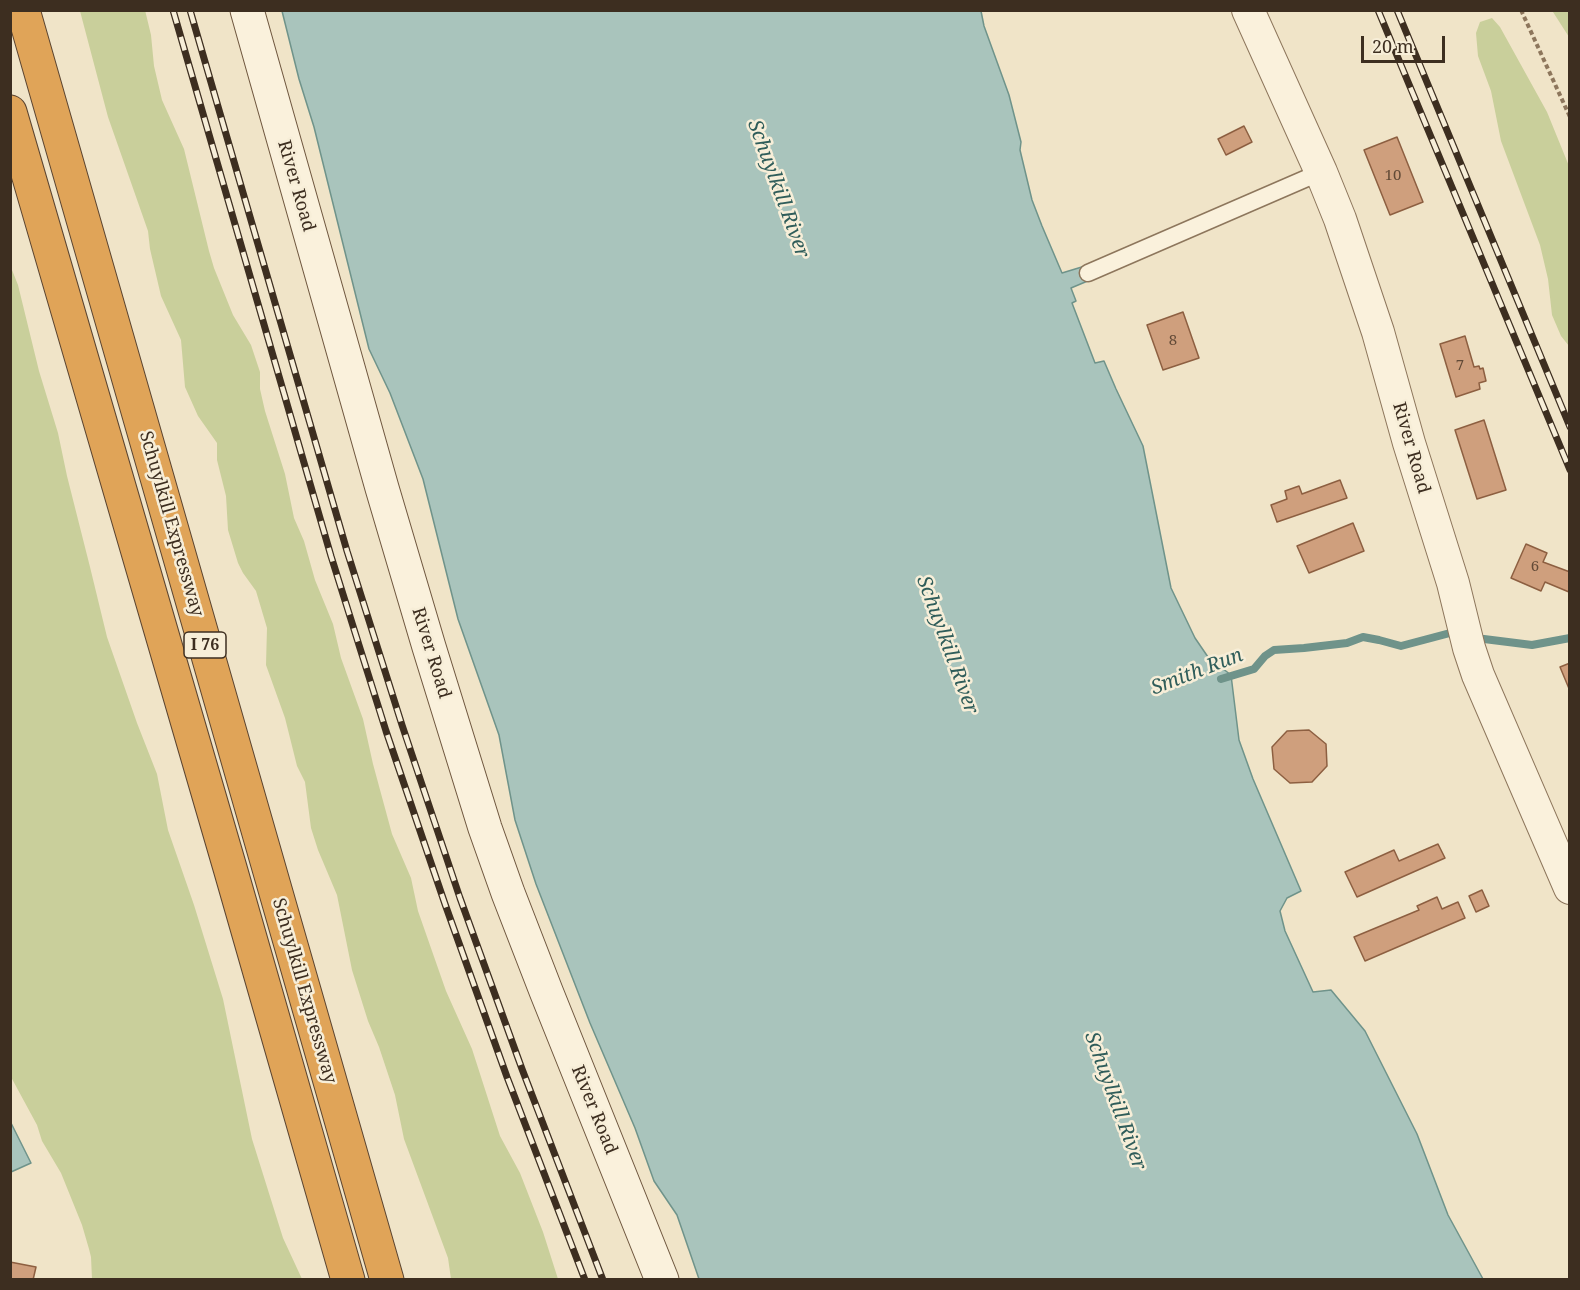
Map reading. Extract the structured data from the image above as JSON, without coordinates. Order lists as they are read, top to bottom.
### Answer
{
  "streets": {
    "highway": ["Schuylkill Expressway", "I 76"],
    "street": ["River Road"]
  },
  "water": ["Schuylkill River", "Smith Run"],
  "house_numbers": [
    "10",
    "8",
    "7",
    "6"
  ],
  "scale_bar": "20 m"
}
